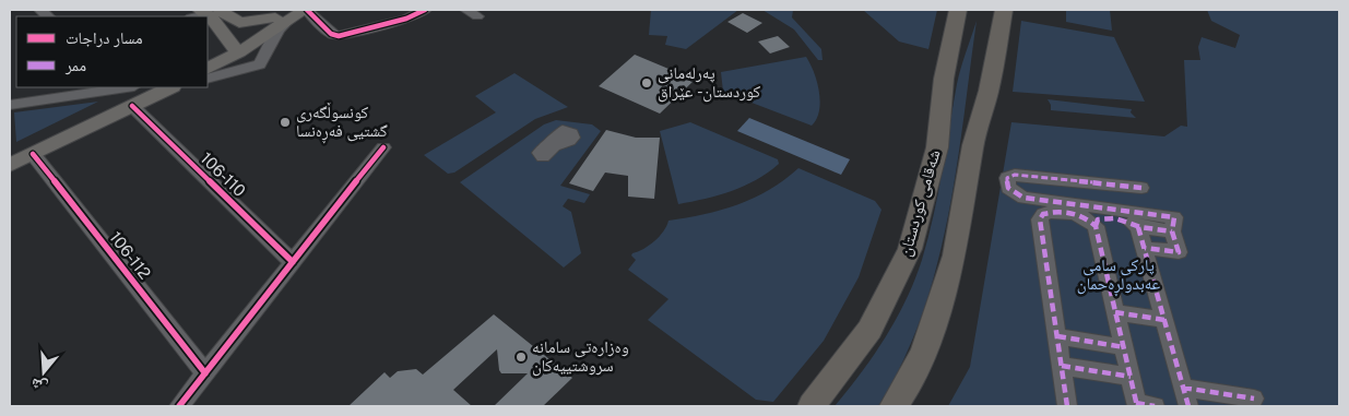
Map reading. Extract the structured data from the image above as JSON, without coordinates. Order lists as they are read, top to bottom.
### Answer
{
  "streets": {
    "highway": ["شەقامی کوردستان"],
    "street": ["106-110", "106-112"]
  },
  "parks": ["پارکی سامی عەبدولڕەحمان"],
  "places": ["پەرلەمانی کوردستان - عێراق", "کونسوڵگەری گشتیی فەڕەنسا", "وەزارەتی سامانە سروشتییەکان"],
  "legend": ["مسار دراجات", "ممر"],
  "north": "bottom"
}
